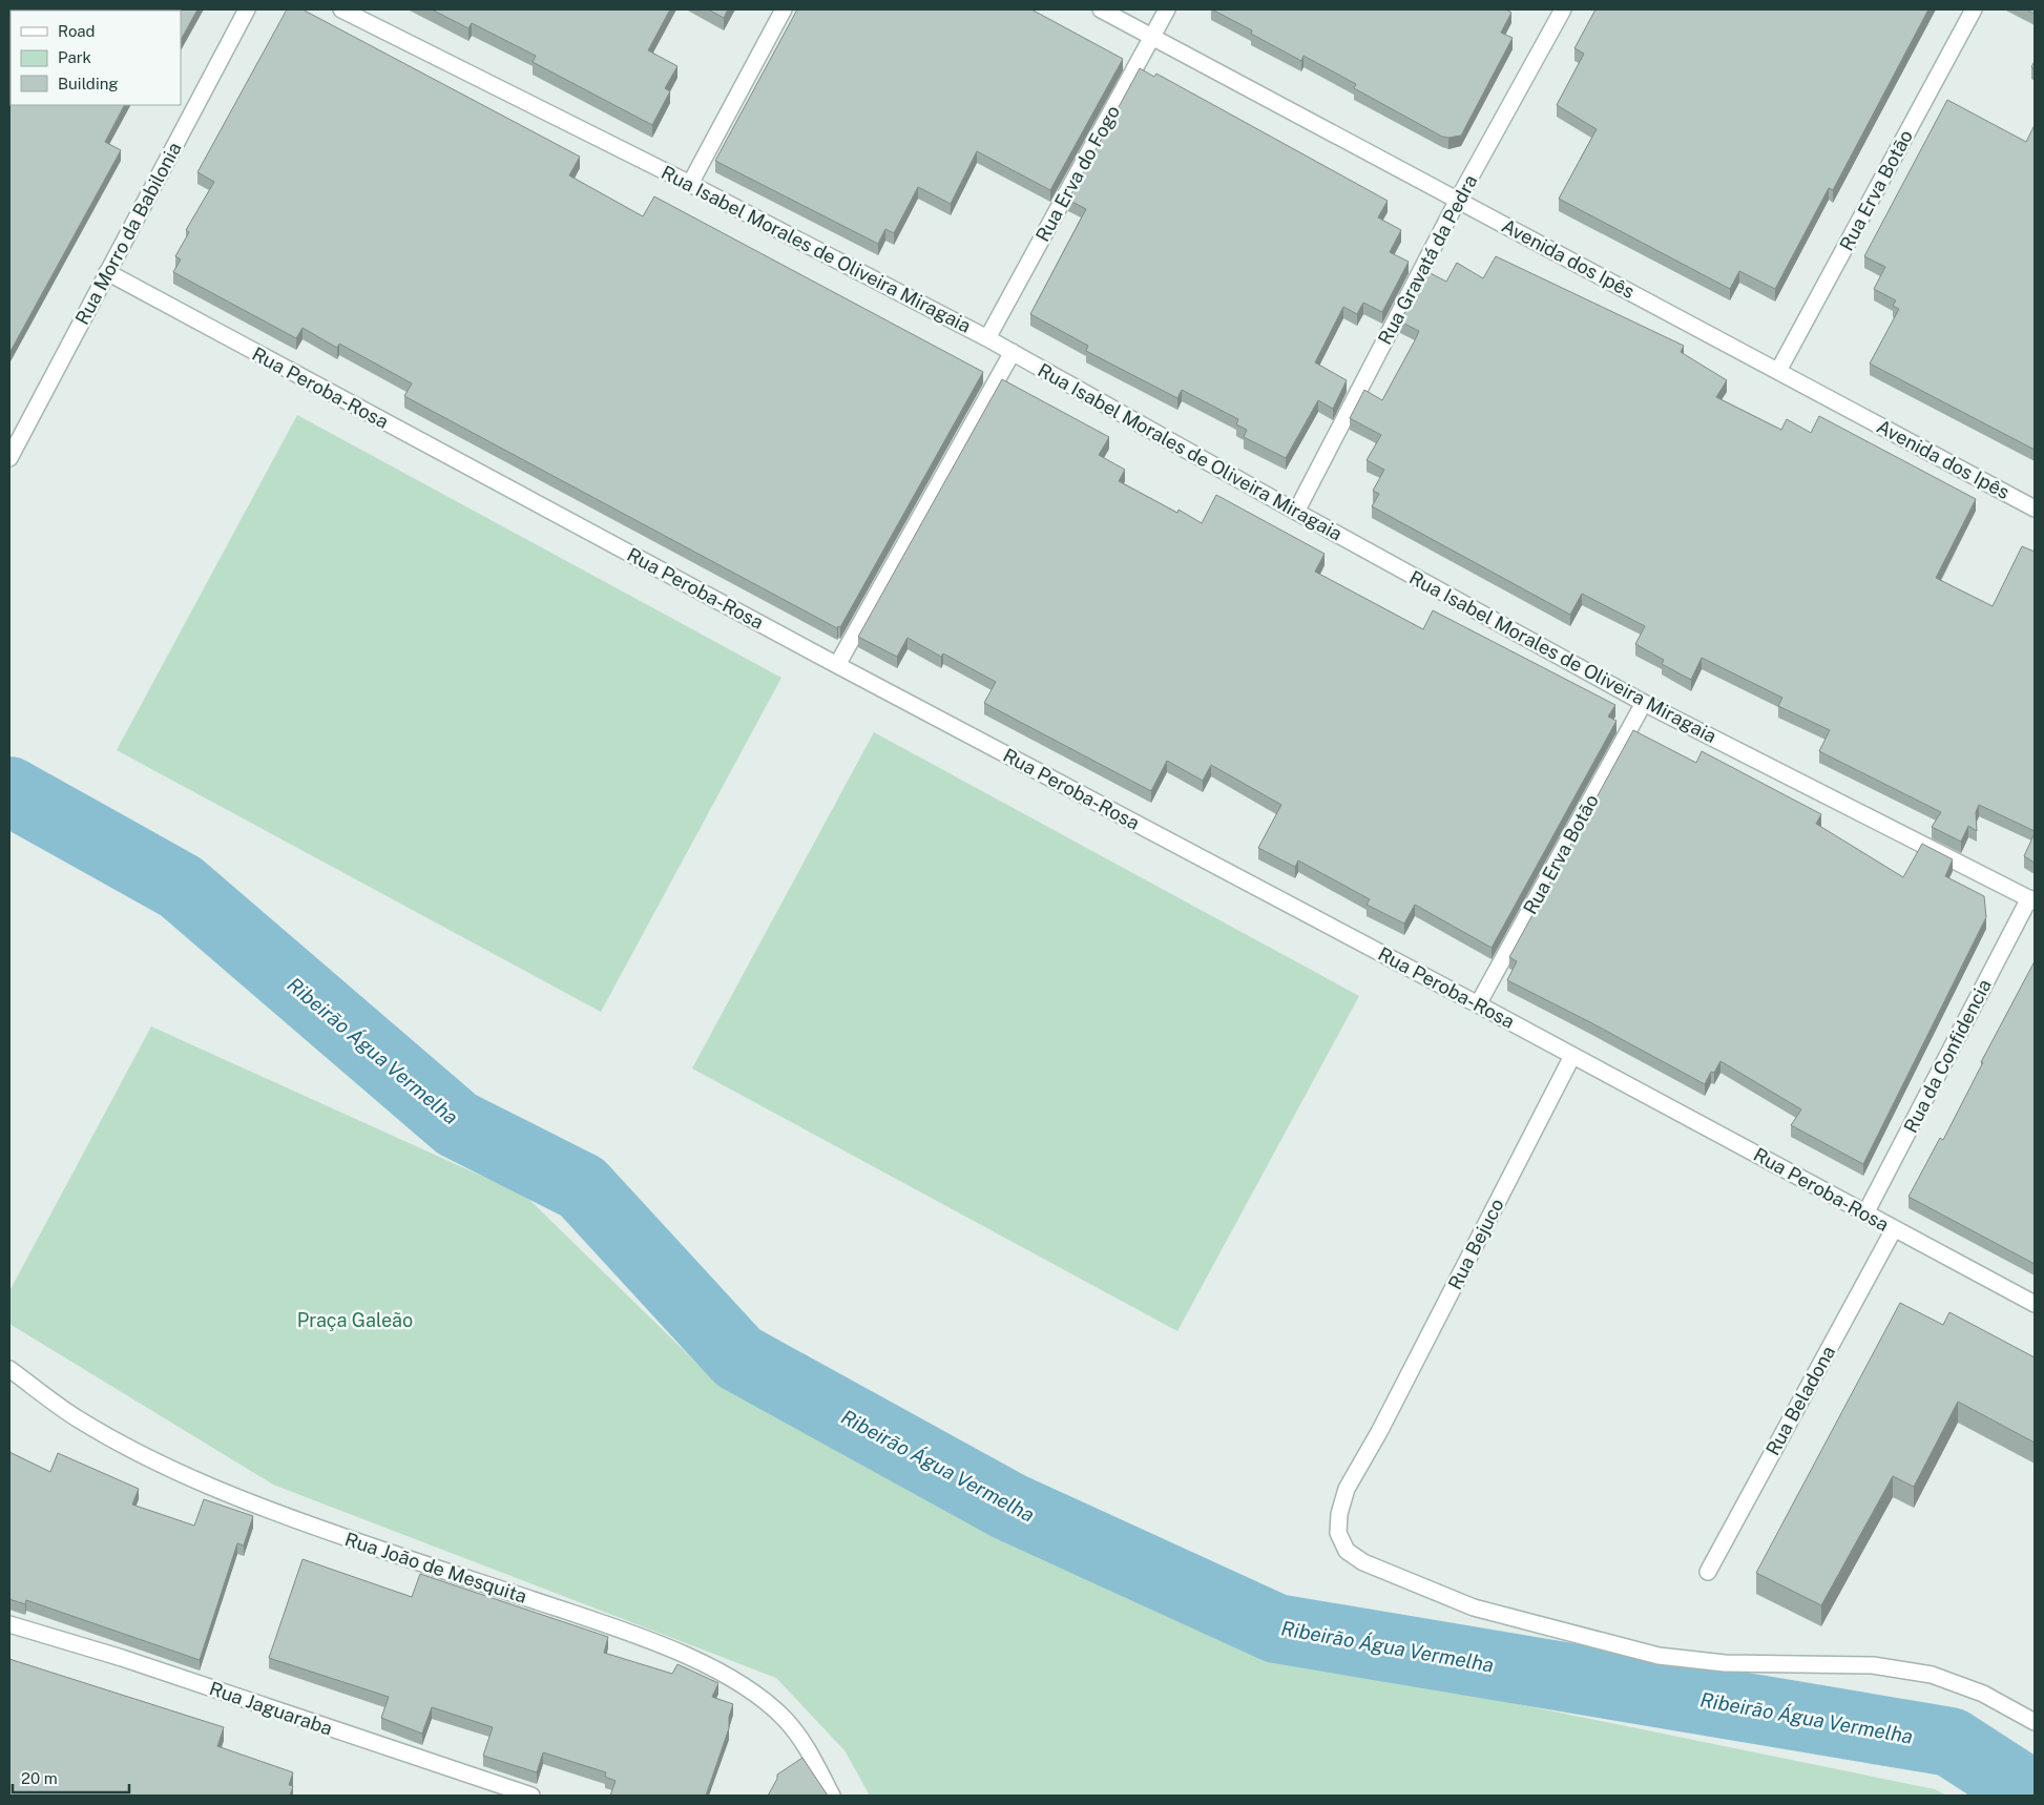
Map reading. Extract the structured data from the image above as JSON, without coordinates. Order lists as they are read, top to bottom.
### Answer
{
  "streets": {
    "street": [
      "Rua Erva do Fogo",
      "Rua Erva Botão",
      "Rua Morro da Babilonia",
      "Rua Isabel Morales de Oliveira Miragaia",
      "Avenida dos Ipês",
      "Rua Gravatá da Pedra",
      "Rua Peroba-Rosa",
      "Rua da Confidencia",
      "Rua Bejuco",
      "Rua Beladona",
      "Rua João de Mesquita",
      "Rua Jaguaraba"
    ]
  },
  "crossings": [
    ["Rua Erva do Fogo", "Rua Isabel Morales de Oliveira Miragaia"],
    ["Rua Erva do Fogo", "Avenida dos Ipês"],
    ["Rua Erva Botão", "Rua Isabel Morales de Oliveira Miragaia"],
    ["Rua Erva Botão", "Avenida dos Ipês"],
    ["Rua Erva Botão", "Rua Peroba-Rosa"],
    ["Rua Morro da Babilonia", "Rua Peroba-Rosa"],
    ["Rua Isabel Morales de Oliveira Miragaia", "Rua Gravatá da Pedra"],
    ["Rua Isabel Morales de Oliveira Miragaia", "Rua da Confidencia"],
    ["Avenida dos Ipês", "Rua Gravatá da Pedra"],
    ["Rua Peroba-Rosa", "Rua da Confidencia"],
    ["Rua Peroba-Rosa", "Rua Bejuco"],
    ["Rua Peroba-Rosa", "Rua Beladona"]
  ],
  "water": ["Ribeirão Água Vermelha"],
  "parks": ["Praça Galeão"],
  "legend": ["Road", "Park", "Building"],
  "scale_bar": "20 m"
}
